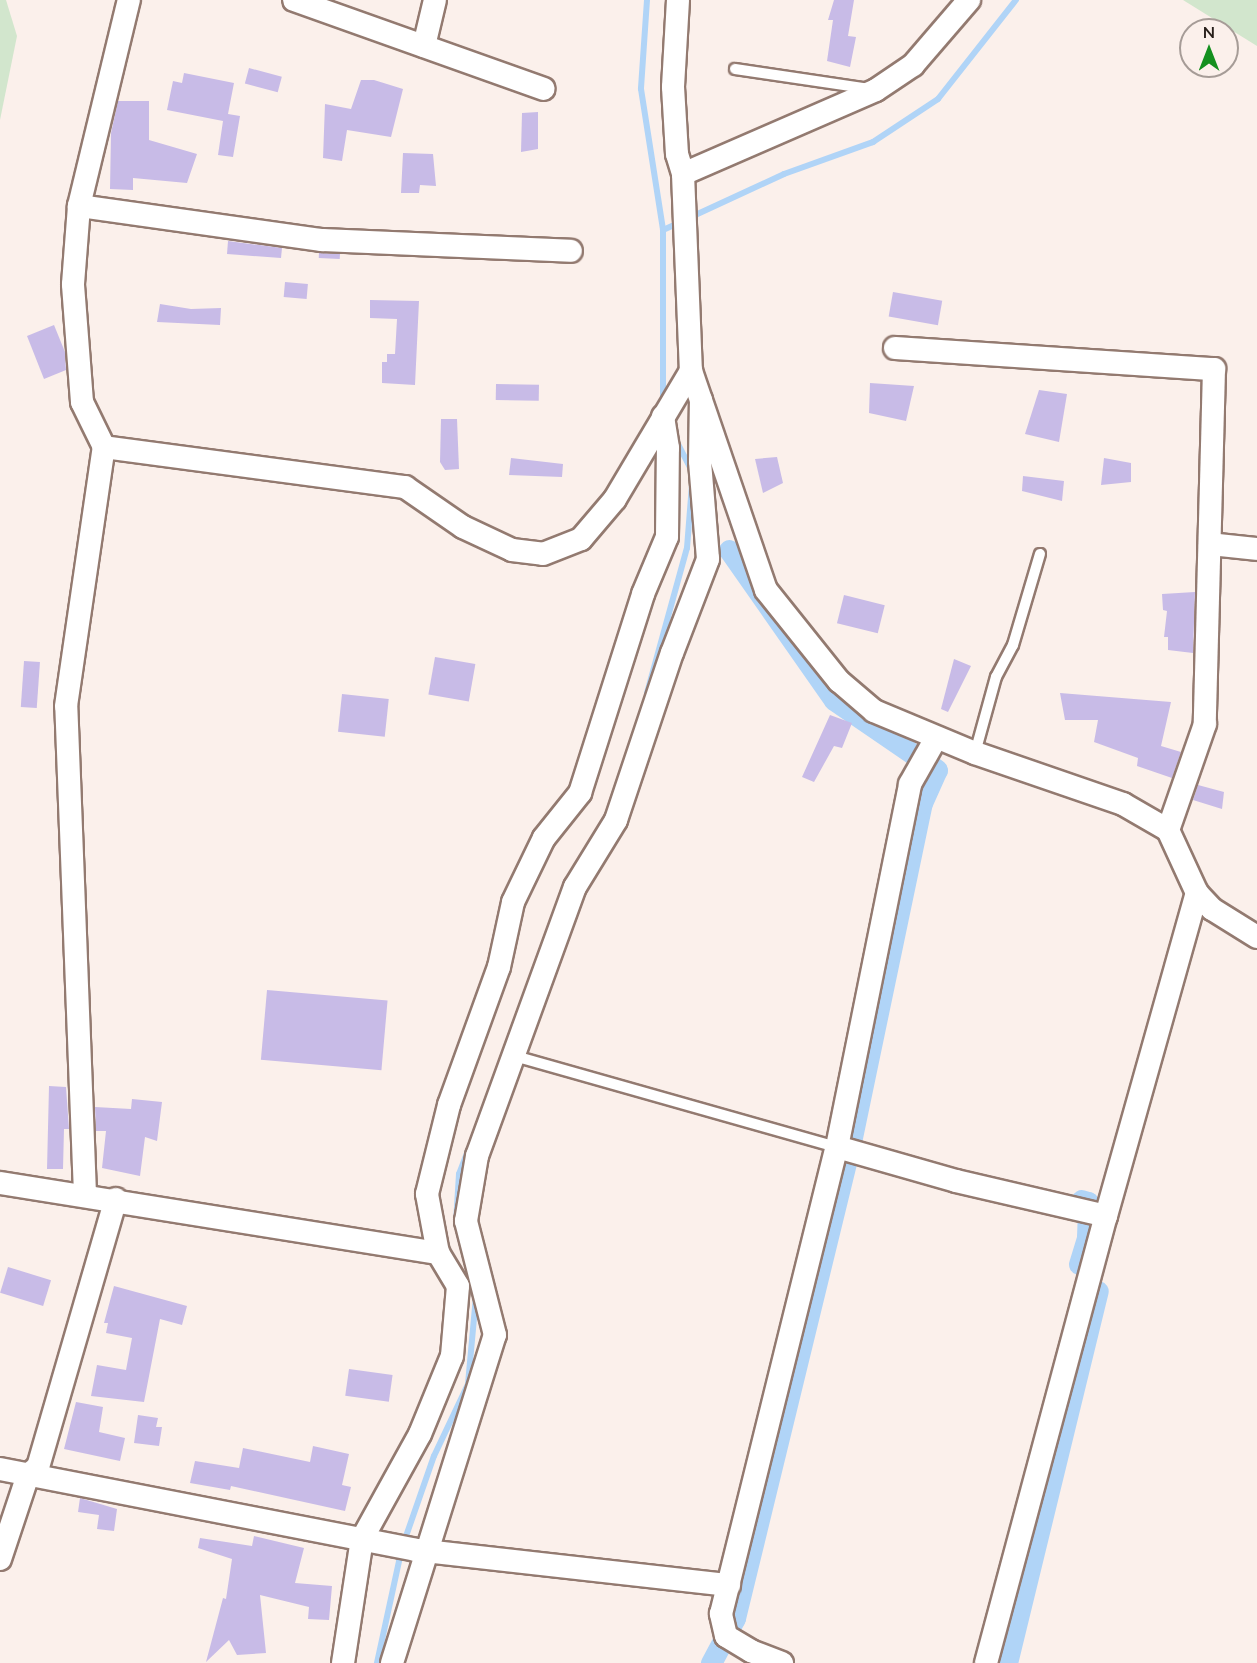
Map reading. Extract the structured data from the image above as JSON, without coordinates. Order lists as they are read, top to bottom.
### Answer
{
  "north": "top"
}
